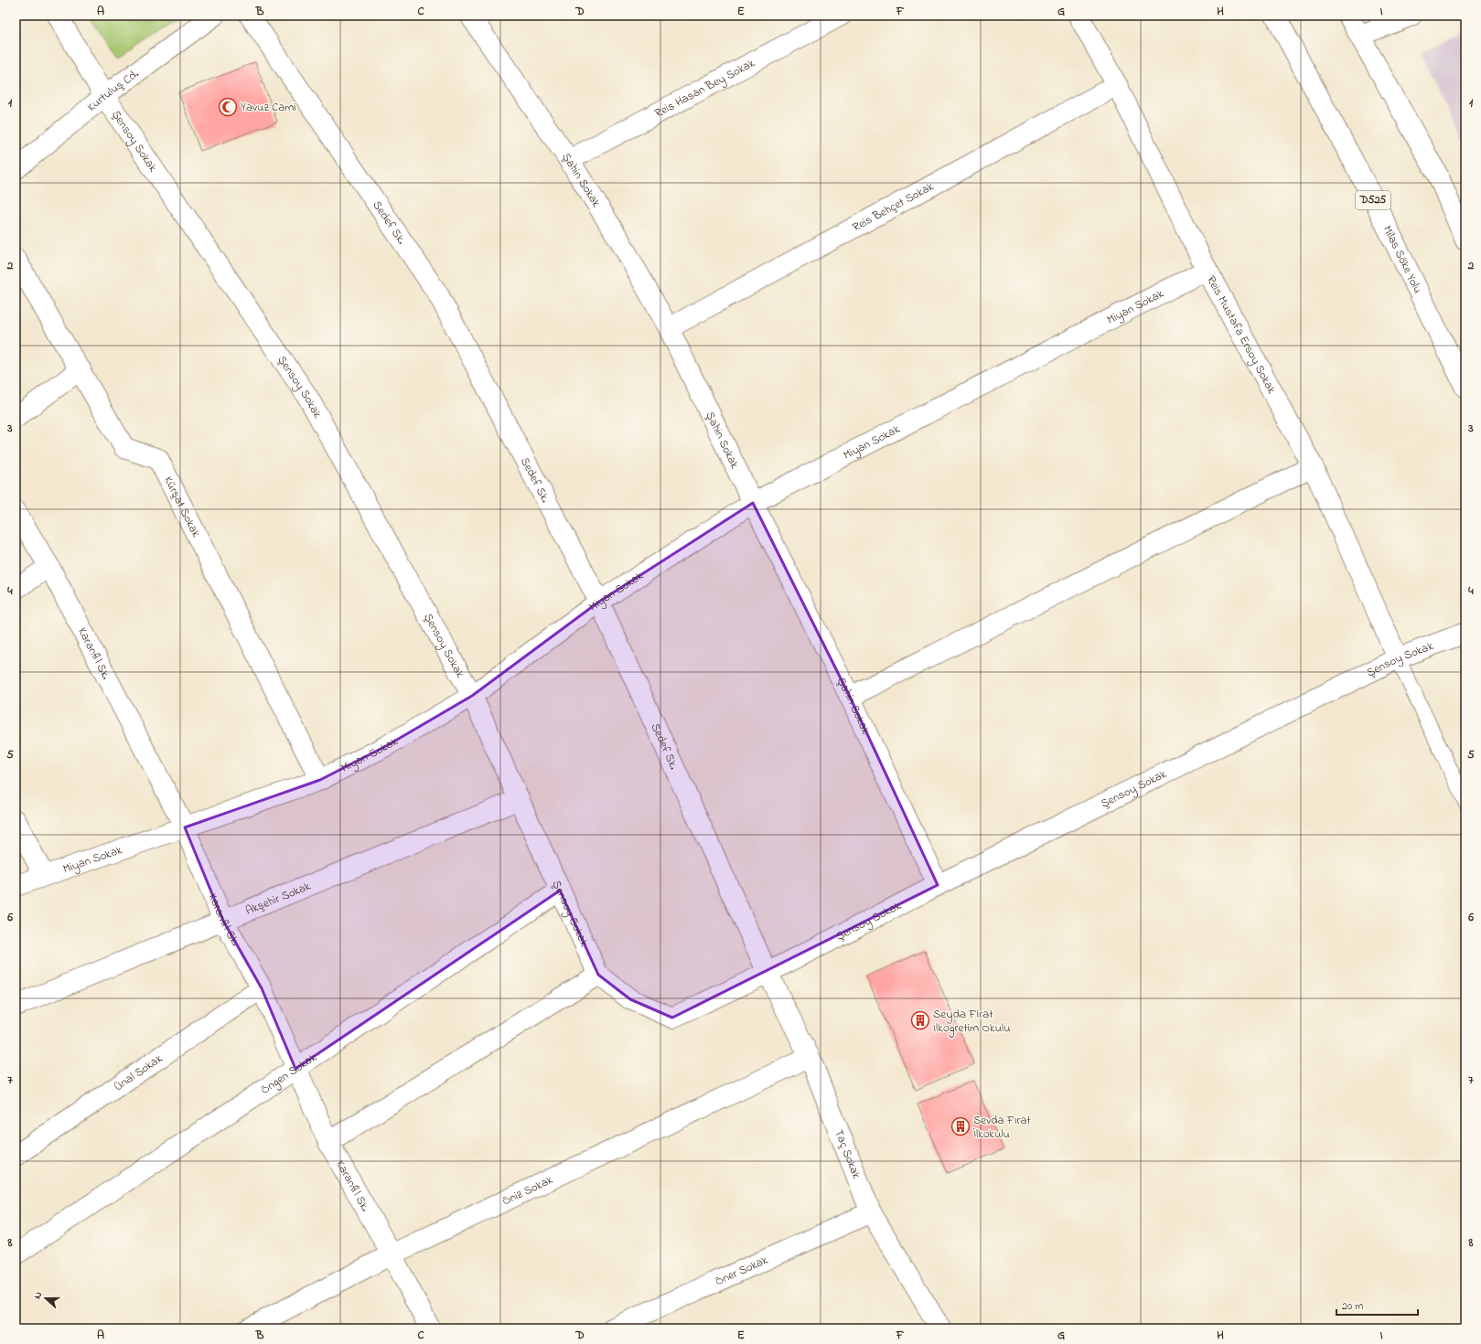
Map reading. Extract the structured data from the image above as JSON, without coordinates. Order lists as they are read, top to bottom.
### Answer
{
  "streets": {
    "main road": [
      "Reis Hasan Bey Sokak",
      "Kurtuluş Cd.",
      "Şensoy Sokak",
      "Şahin Sokak",
      "D525",
      "Reis Behçet Sokak",
      "Sedef Sk.",
      "Milas Söke Yolu",
      "Miyan Sokak",
      "Reis Mustafa Ersoy Sokak",
      "Kürşat Sokak",
      "Karanfil Sk.",
      "Akşehir Sokak",
      "Ünal Sokak",
      "Öngen Sokak",
      "Taç Sokak",
      "Öniz Sokak",
      "Öner Sokak"
    ]
  },
  "crossings": [
    ["Reis Hasan Bey Sokak", "Şahin Sokak"],
    ["Kurtuluş Cd.", "Şensoy Sokak"],
    ["Şensoy Sokak", "Şahin Sokak"],
    ["Şensoy Sokak", "Sedef Sk."],
    ["Şensoy Sokak", "Miyan Sokak"],
    ["Şensoy Sokak", "Reis Mustafa Ersoy Sokak"],
    ["Şensoy Sokak", "Akşehir Sokak"],
    ["Şensoy Sokak", "Öngen Sokak"],
    ["Şensoy Sokak", "Taç Sokak"],
    ["Şahin Sokak", "Reis Behçet Sokak"],
    ["Şahin Sokak", "Miyan Sokak"],
    ["Reis Behçet Sokak", "Reis Mustafa Ersoy Sokak"],
    ["Sedef Sk.", "Miyan Sokak"],
    ["Sedef Sk.", "Taç Sokak"],
    ["Miyan Sokak", "Reis Mustafa Ersoy Sokak"],
    ["Miyan Sokak", "Kürşat Sokak"],
    ["Miyan Sokak", "Karanfil Sk."],
    ["Karanfil Sk.", "Akşehir Sokak"],
    ["Karanfil Sk.", "Ünal Sokak"],
    ["Karanfil Sk.", "Öngen Sokak"],
    ["Karanfil Sk.", "Öniz Sokak"],
    ["Taç Sokak", "Öniz Sokak"],
    ["Taç Sokak", "Öner Sokak"]
  ],
  "places": {
    "mosque": ["Yavuz Cami"],
    "building": ["Seyda Firat Ilkogretim Okulu", "Sevda Fırat İlkokulu"]
  },
  "scale_bar": "20 m",
  "north": "left",
  "grid": {
    "columns": [
      "A",
      "B",
      "C",
      "D",
      "E",
      "F",
      "G",
      "H",
      "I"
    ],
    "rows": [
      "1",
      "2",
      "3",
      "4",
      "5",
      "6",
      "7",
      "8"
    ]
  }
}
